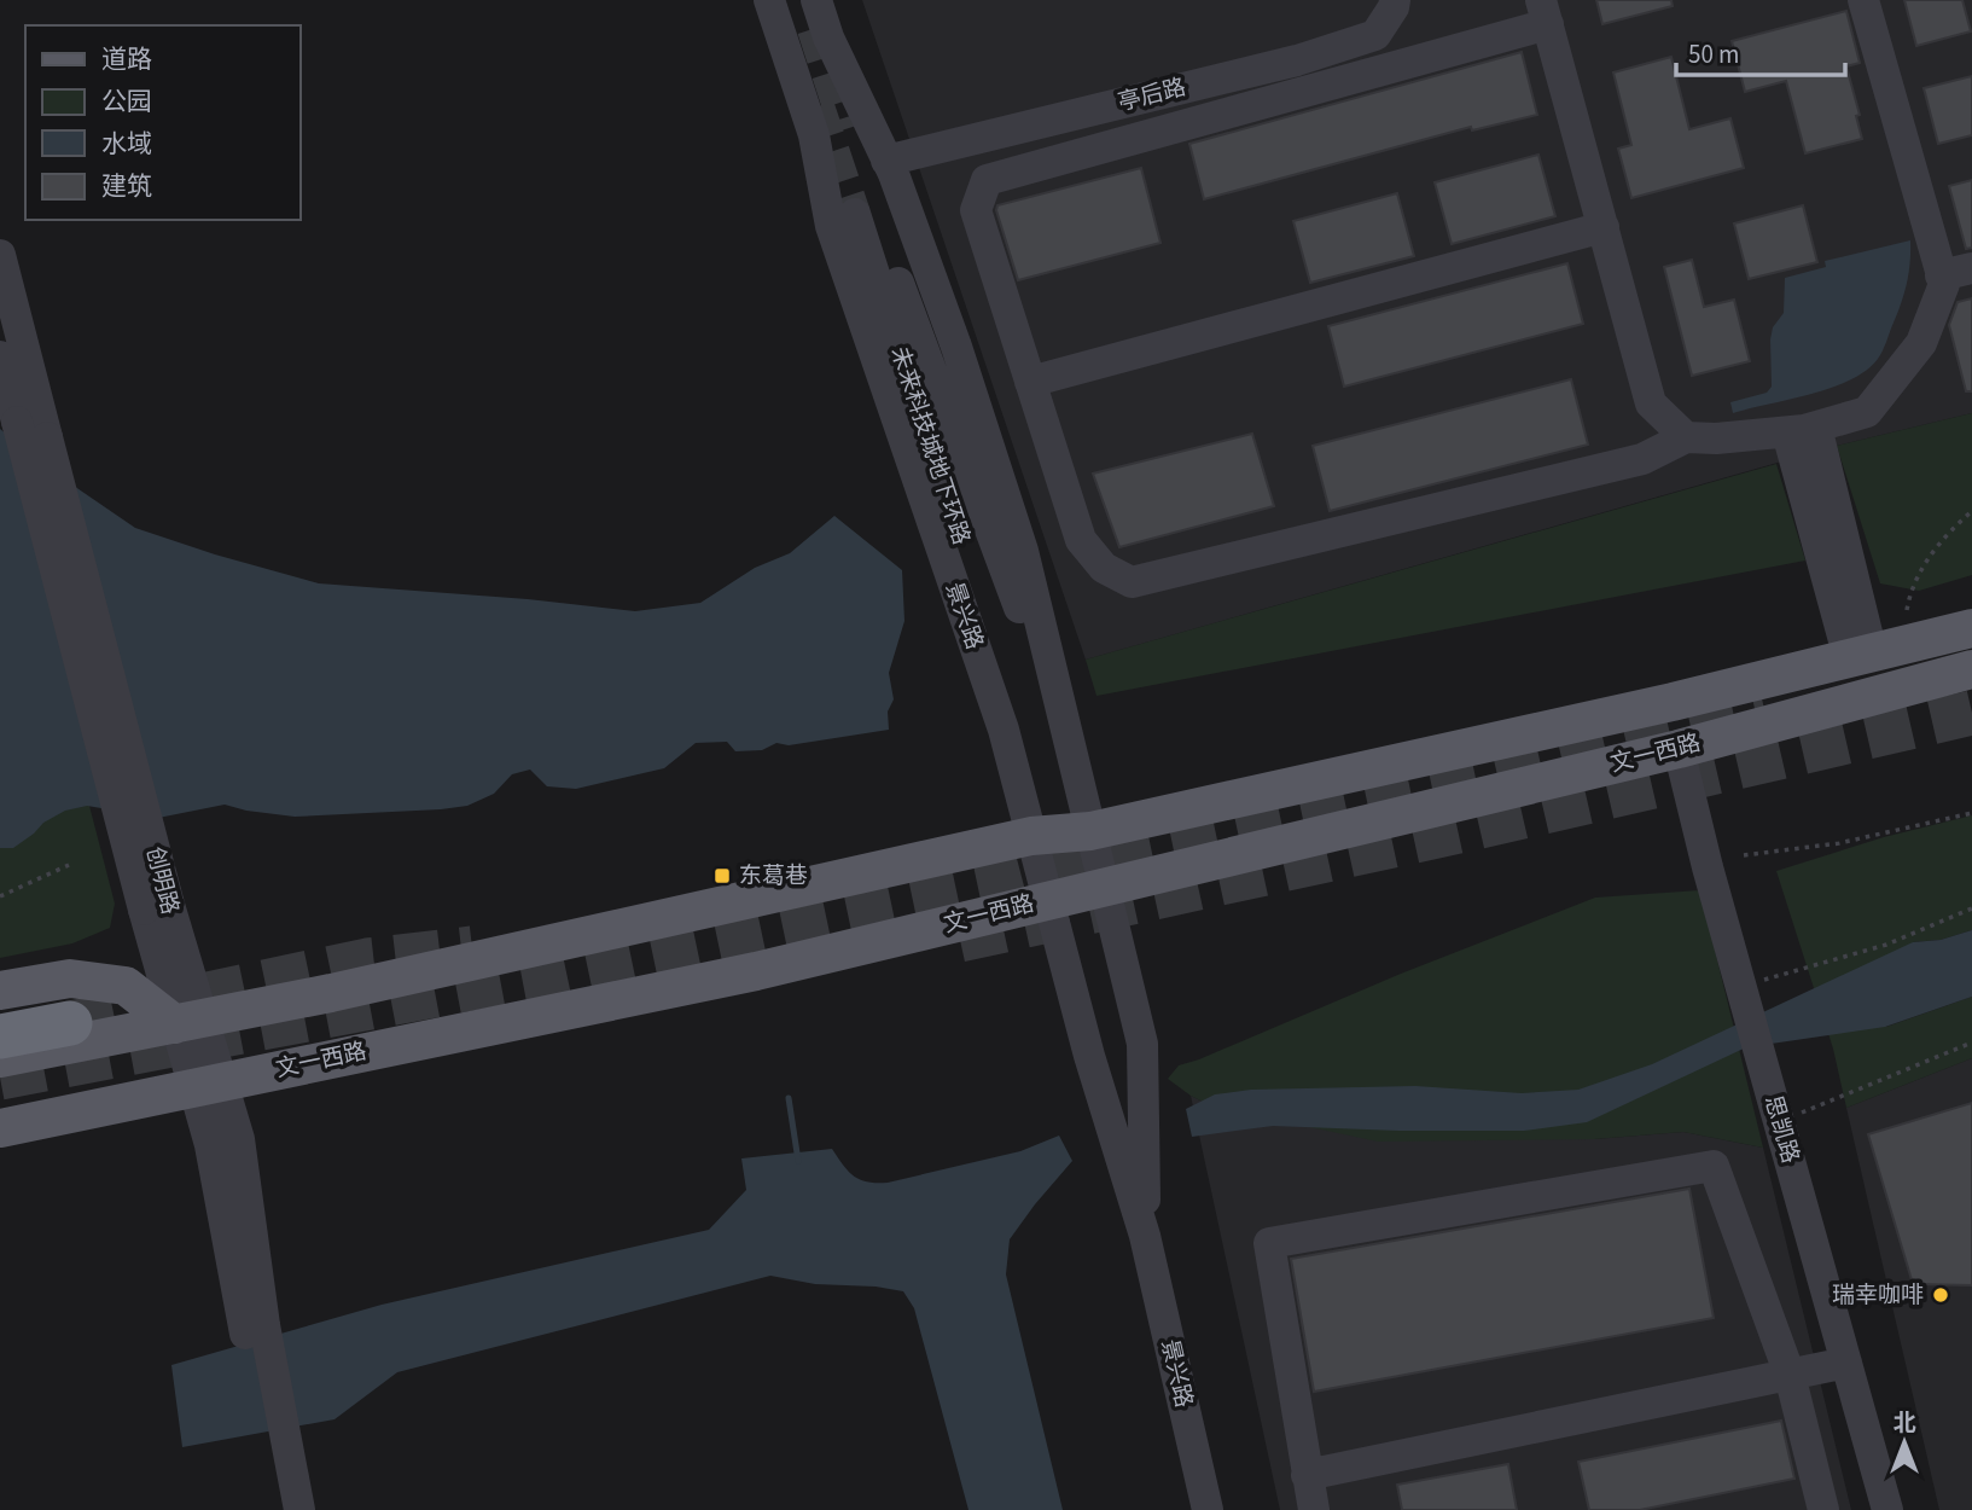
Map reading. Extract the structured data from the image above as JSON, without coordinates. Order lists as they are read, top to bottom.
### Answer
{
  "streets": {
    "main road": ["文一西路"],
    "street": [
      "亭后路",
      "未来科技城地下环路",
      "景兴路",
      "创明路",
      "思凯路"
    ]
  },
  "crossings": [
    ["亭后路", "景兴路"],
    ["未来科技城地下环路", "景兴路"],
    ["景兴路", "文一西路"],
    ["文一西路", "创明路"],
    ["文一西路", "思凯路"]
  ],
  "places": {
    "transit": ["东葛巷"],
    "other": ["瑞幸咖啡"]
  },
  "legend": [
    "道路",
    "公园",
    "水域",
    "建筑"
  ],
  "scale_bar": "50 m",
  "north": "top"
}
